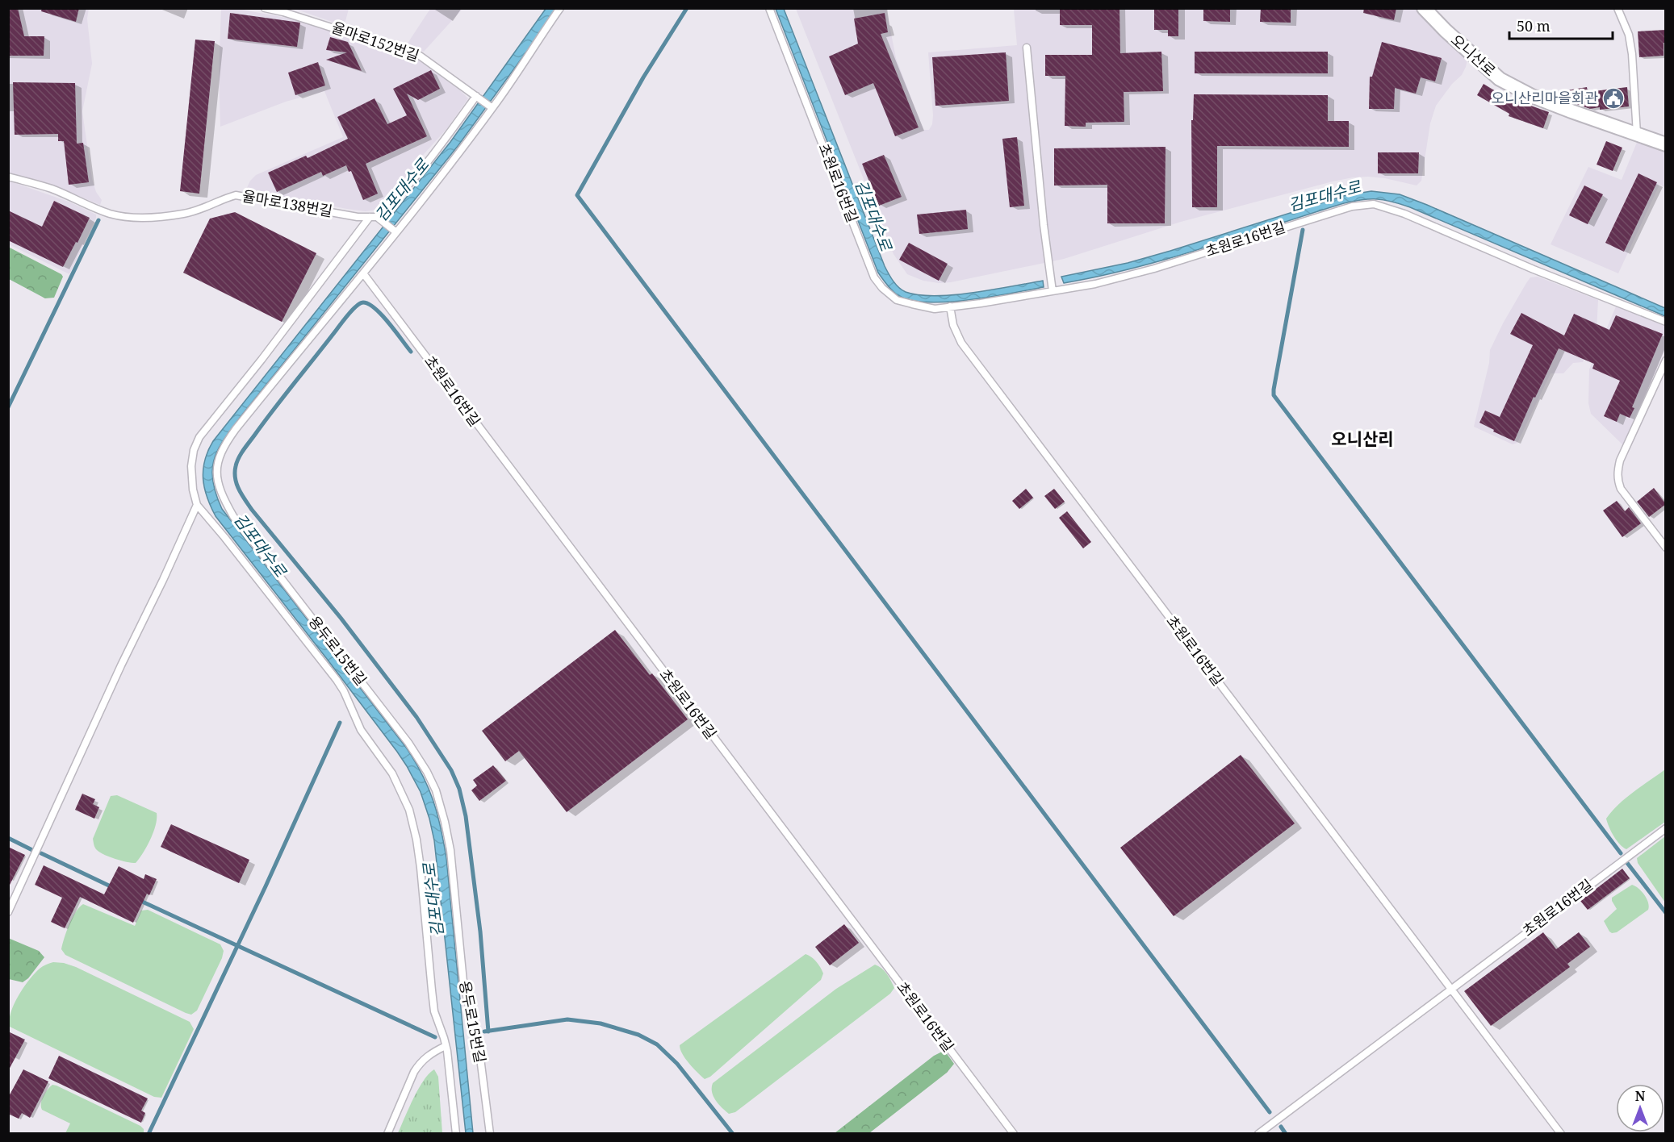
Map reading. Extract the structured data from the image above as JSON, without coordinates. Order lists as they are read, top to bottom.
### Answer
{
  "streets": {
    "street": ["오니산로"],
    "lane": [
      "율마로152번길",
      "초원로16번길",
      "율마로138번길",
      "용두로15번길"
    ]
  },
  "crossings": [
    ["초원로16번길", "용두로15번길"]
  ],
  "districts": ["오니산리"],
  "water": ["김포대수로"],
  "places": {
    "public building": ["오니산리마을회관"]
  },
  "scale_bar": "50 m",
  "north": "top"
}
